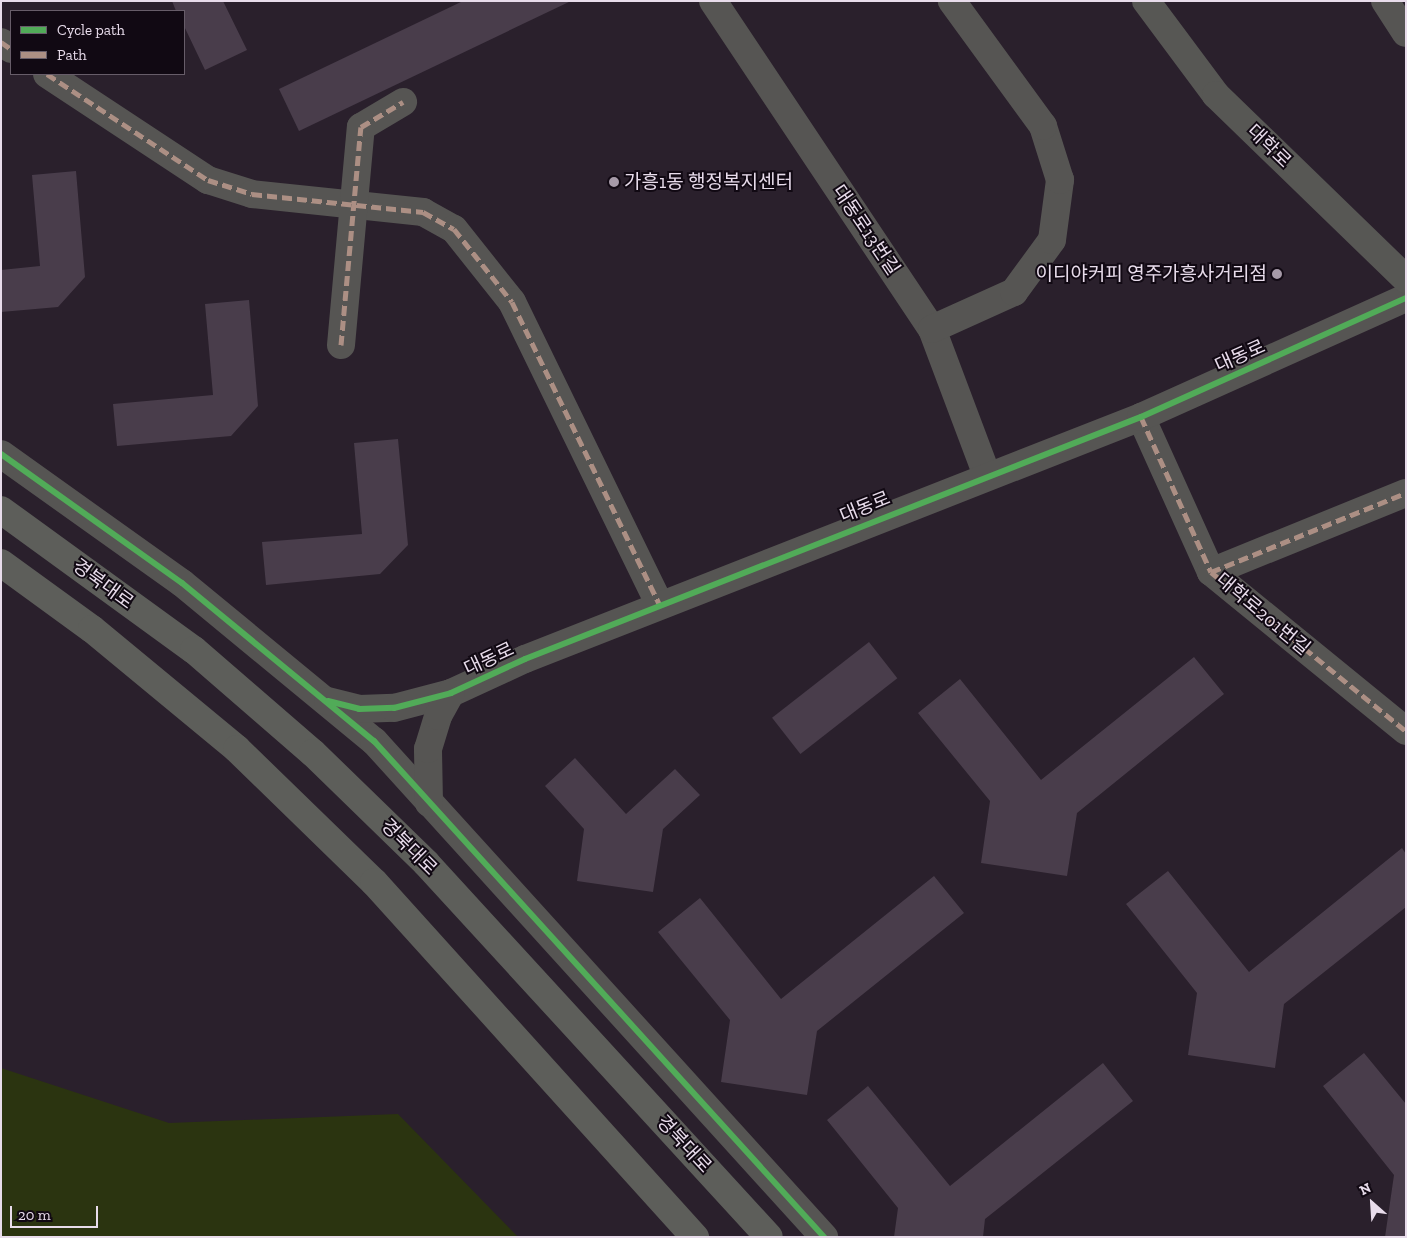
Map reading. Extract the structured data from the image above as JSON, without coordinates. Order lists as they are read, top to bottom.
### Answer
{
  "streets": {
    "highway": ["경북대로"],
    "main road": ["대학로"],
    "street": ["대동로13번길", "대동로", "대학로201번길"]
  },
  "crossings": [
    ["대동로13번길", "대동로"]
  ],
  "places": ["가흥1동 행정복지센터", "이디야커피 영주가흥사거리점"],
  "legend": ["Cycle path", "Path"],
  "scale_bar": "20 m",
  "north": "top left"
}
